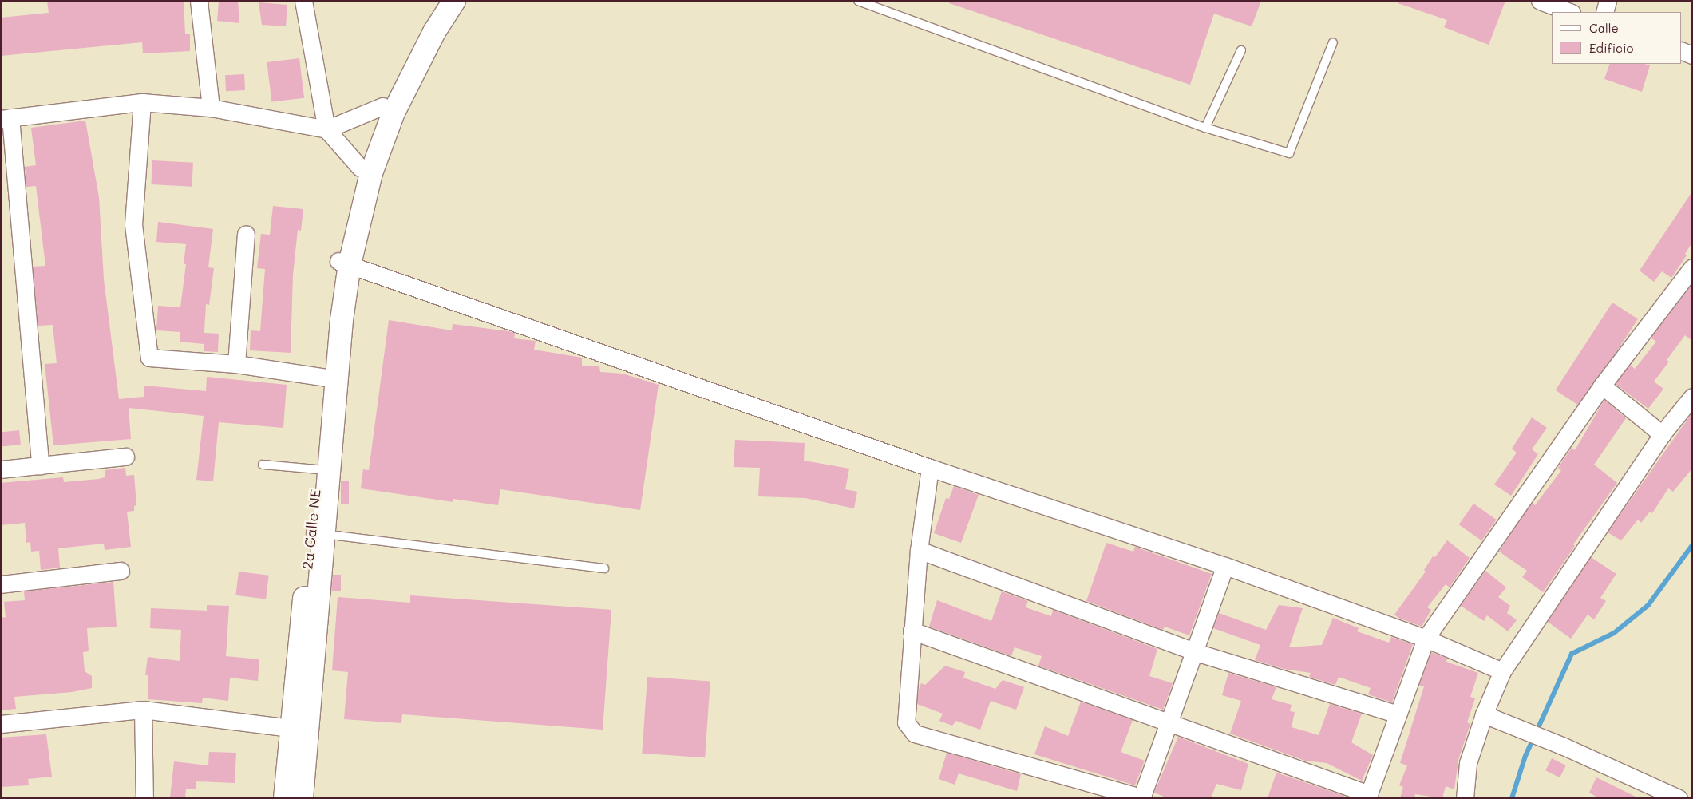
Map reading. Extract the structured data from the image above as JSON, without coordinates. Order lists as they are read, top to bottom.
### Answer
{
  "streets": {
    "main road": ["2a Calle NE"]
  },
  "legend": ["Calle", "Edificio"]
}
